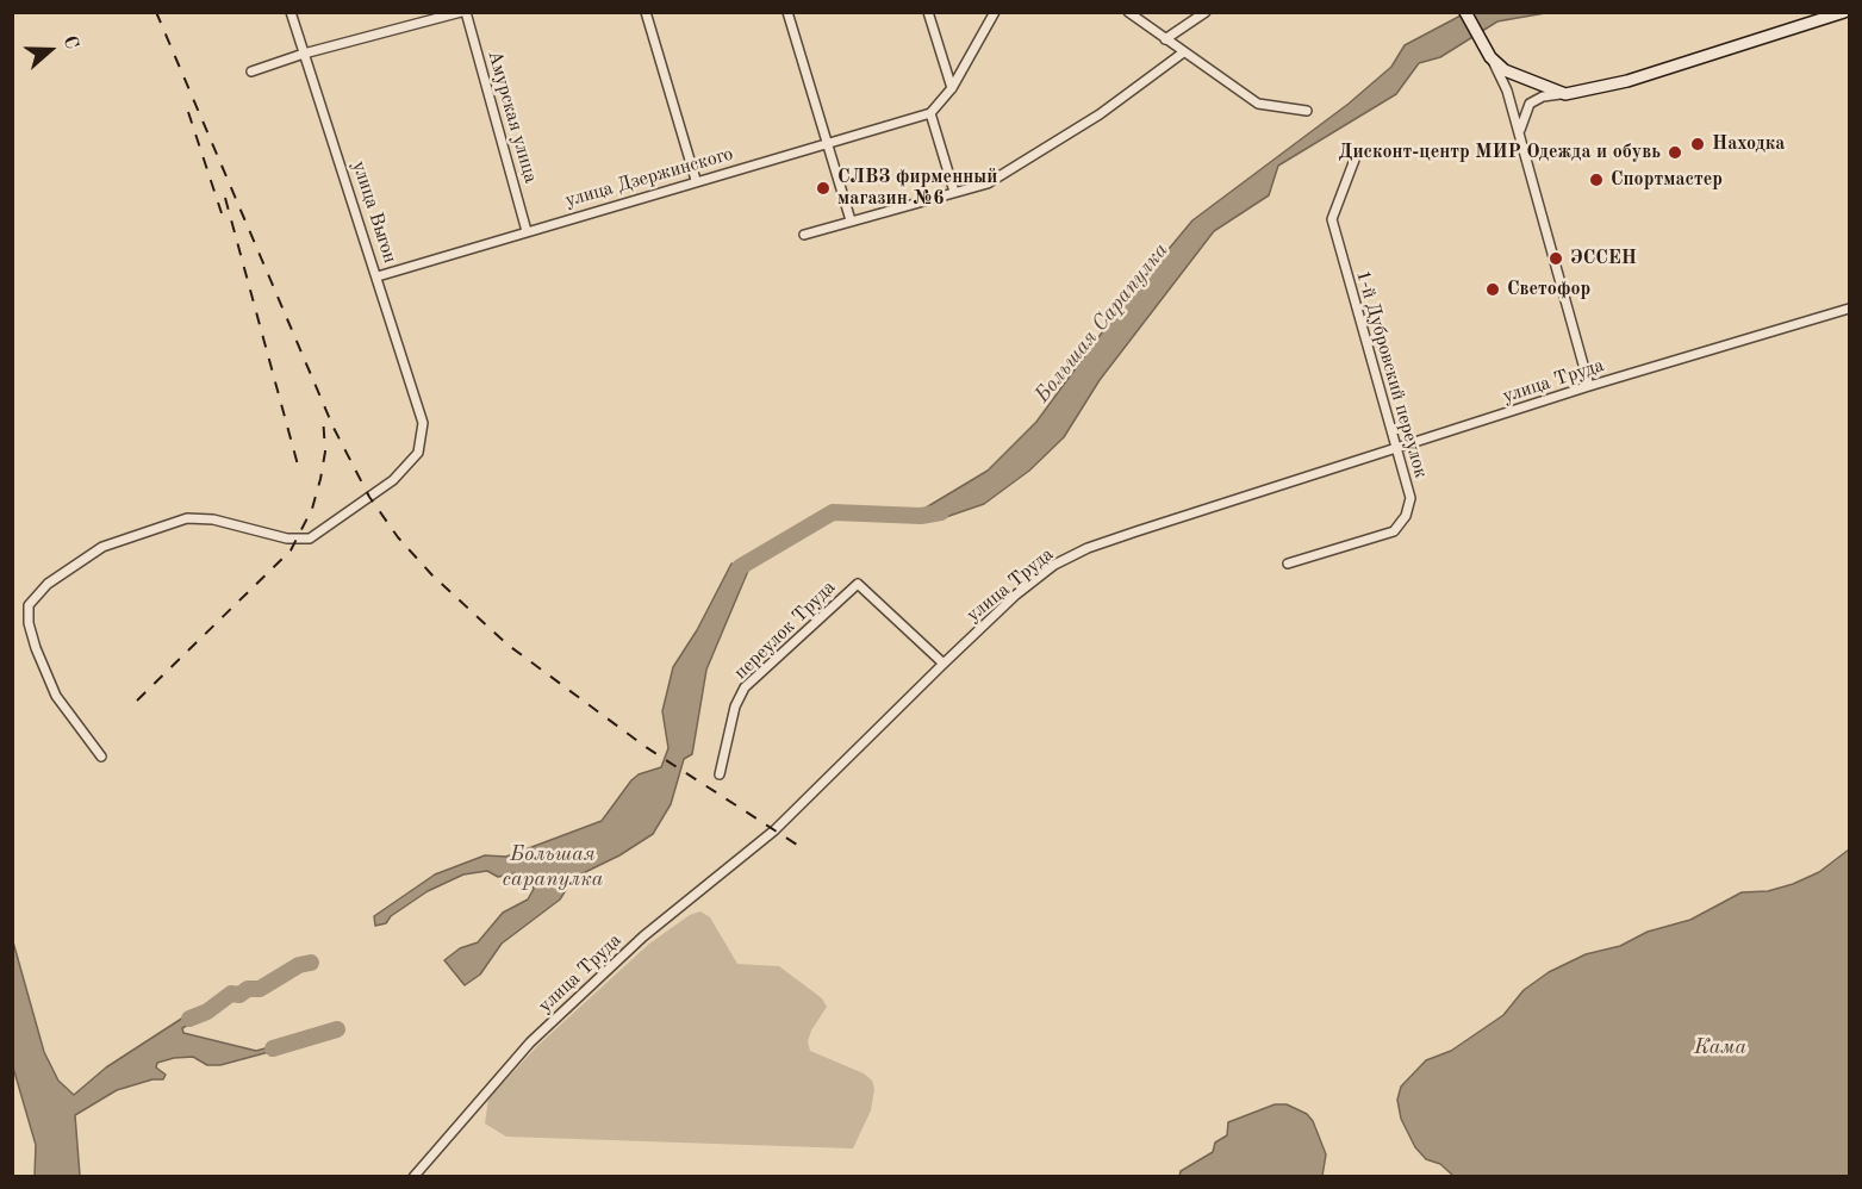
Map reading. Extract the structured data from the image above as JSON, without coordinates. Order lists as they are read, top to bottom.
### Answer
{
  "streets": {
    "street": [
      "Амурская улица",
      "улица Дзержинского",
      "улица Выгон",
      "1-й Дубровский переулок",
      "улица Труда",
      "переулок Труда"
    ]
  },
  "crossings": [
    ["Амурская улица", "улица Дзержинского"],
    ["улица Дзержинского", "улица Выгон"],
    ["1-й Дубровский переулок", "улица Труда"],
    ["улица Труда", "переулок Труда"]
  ],
  "water": ["Большая Сарапулка", "Большая сарапулка", "Кама"],
  "places": [
    "Находка",
    "Дисконт-центр МИР Одежда и обувь",
    "Спортмастер",
    "СЛВЗ фирменный магазин №6",
    "ЭССЕН",
    "Светофор"
  ],
  "north": "right"
}
